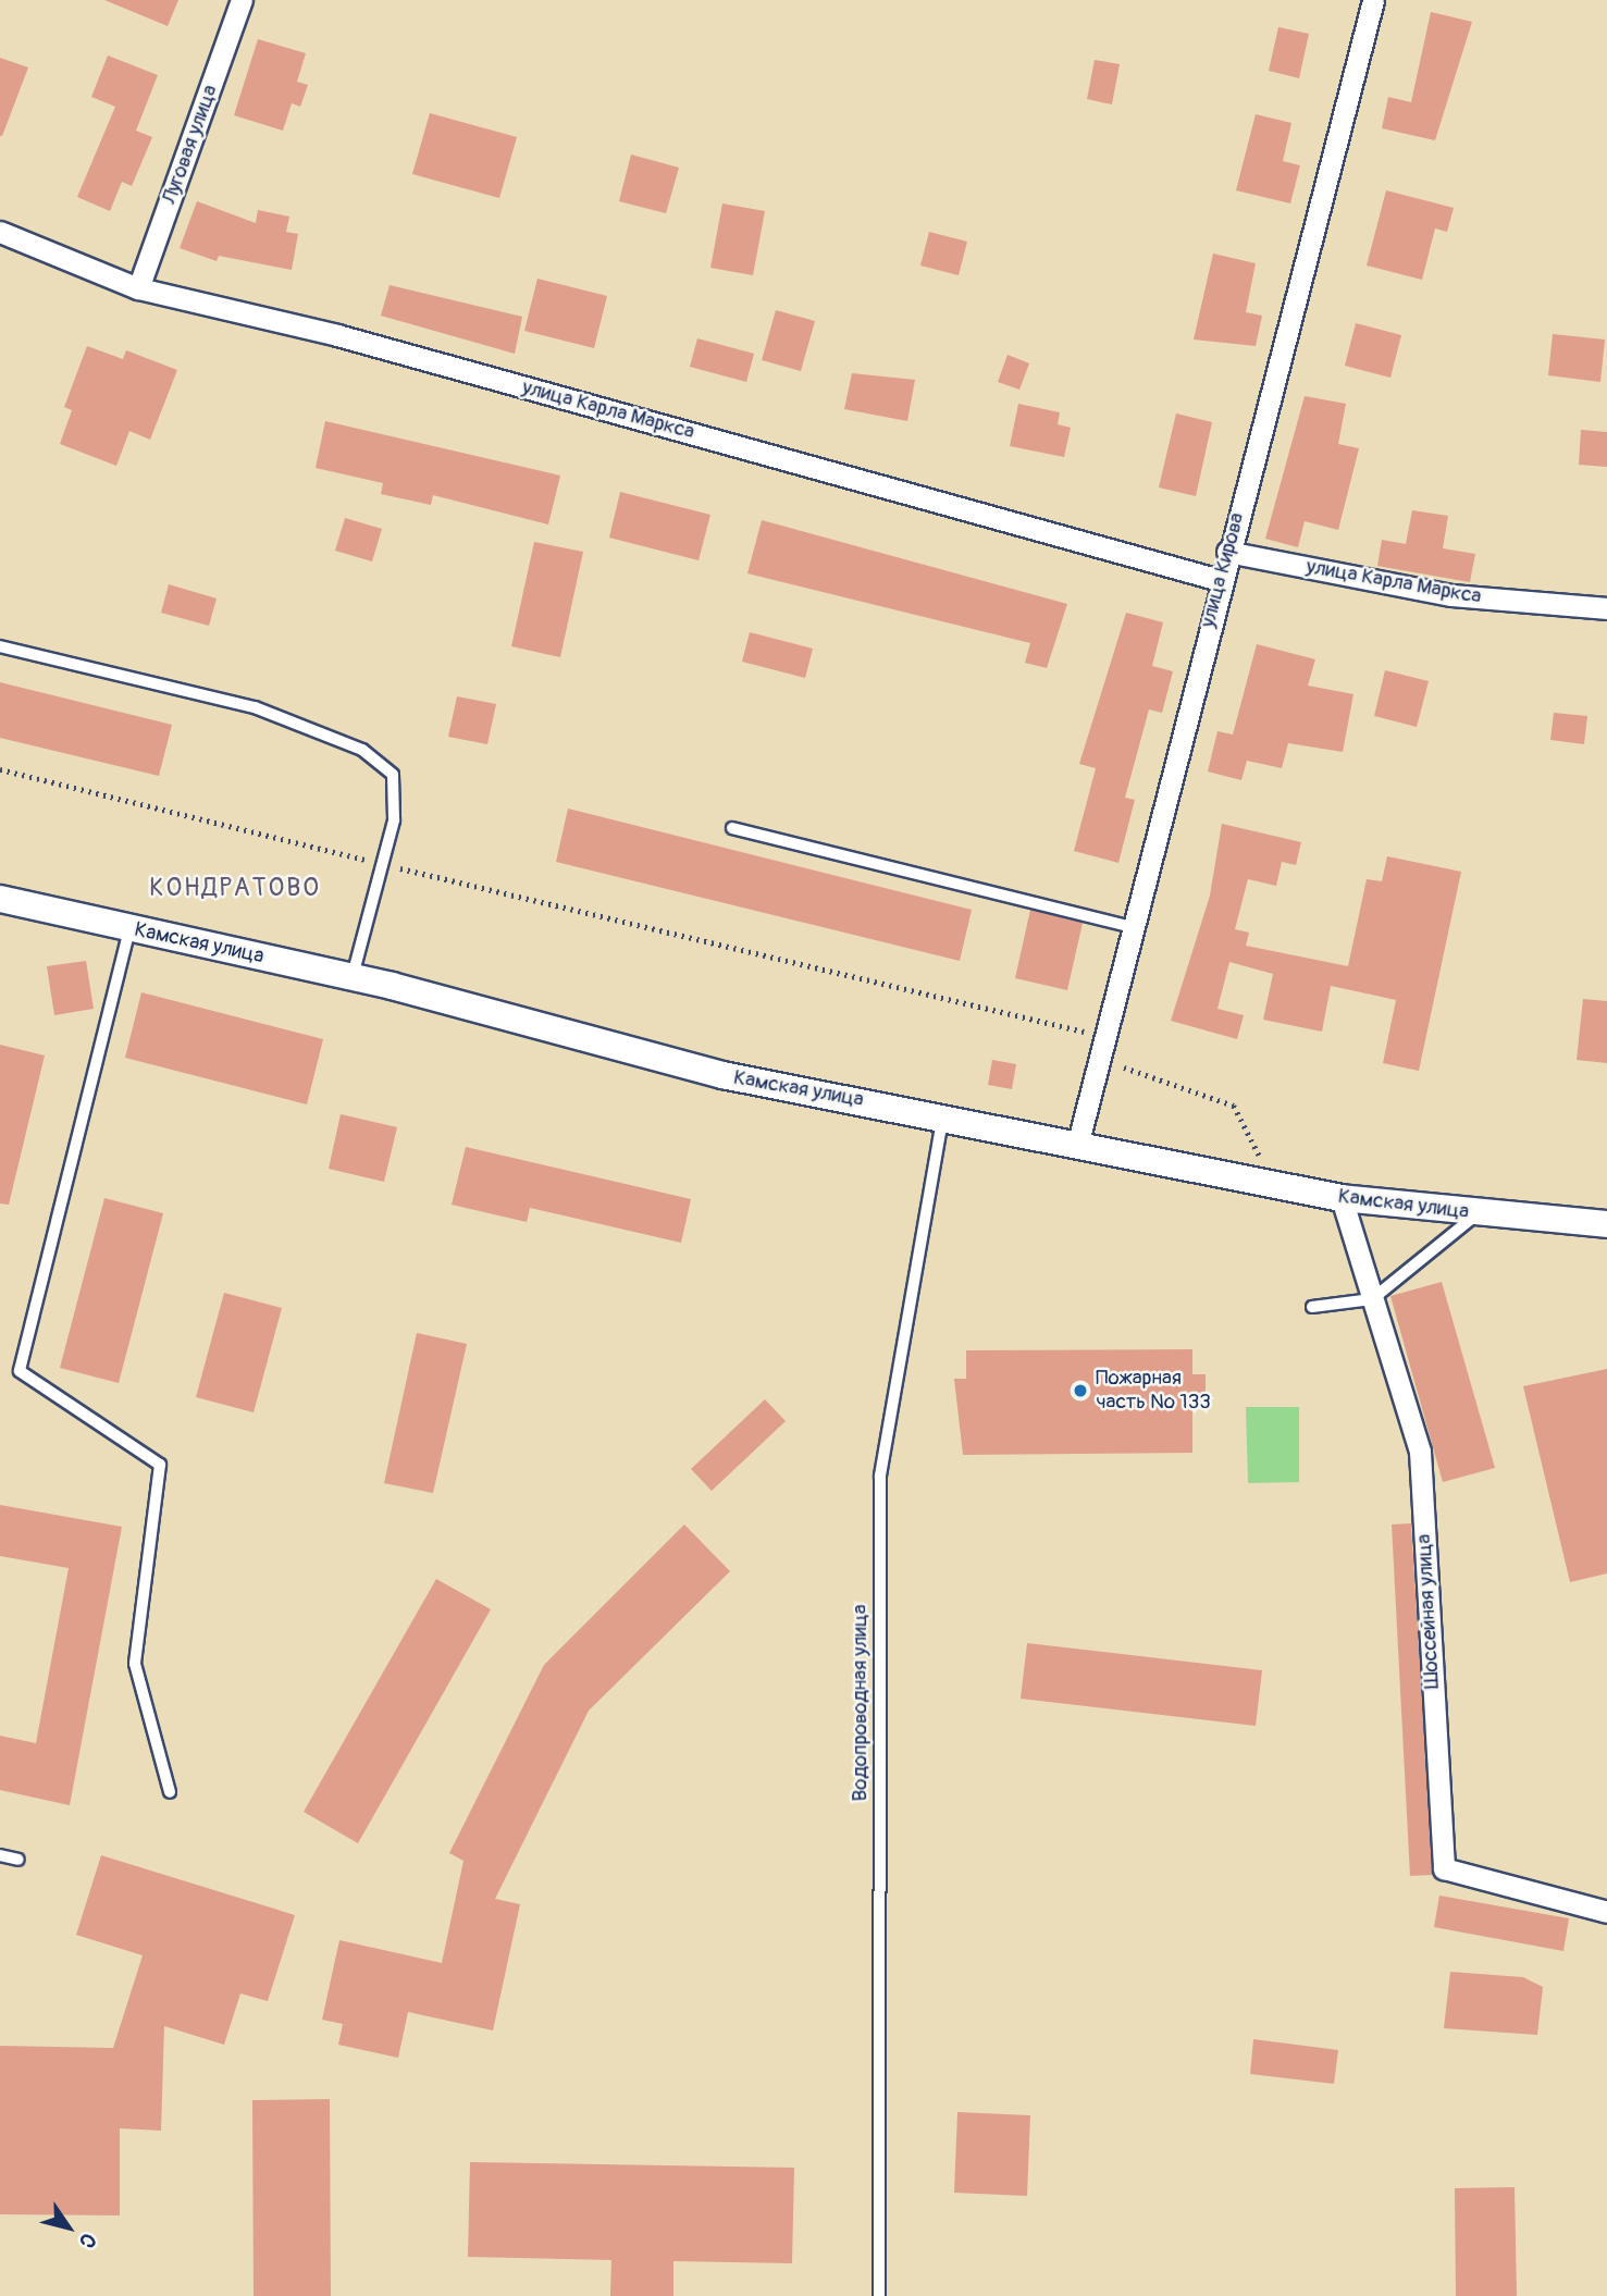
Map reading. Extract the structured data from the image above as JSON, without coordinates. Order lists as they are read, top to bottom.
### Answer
{
  "streets": {
    "street": [
      "Луговая улица",
      "улица Карла Маркса",
      "улица Кирова",
      "Камская улица",
      "Шоссейная улица"
    ],
    "lane": ["Водопроводная улица"]
  },
  "crossings": [
    ["Луговая улица", "улица Карла Маркса"],
    ["улица Карла Маркса", "улица Кирова"],
    ["улица Кирова", "Камская улица"],
    ["Камская улица", "Шоссейная улица"],
    ["Камская улица", "Водопроводная улица"]
  ],
  "districts": ["КОНДРАТОВО"],
  "places": ["Пожарная часть № 133"],
  "north": "bottom right"
}
